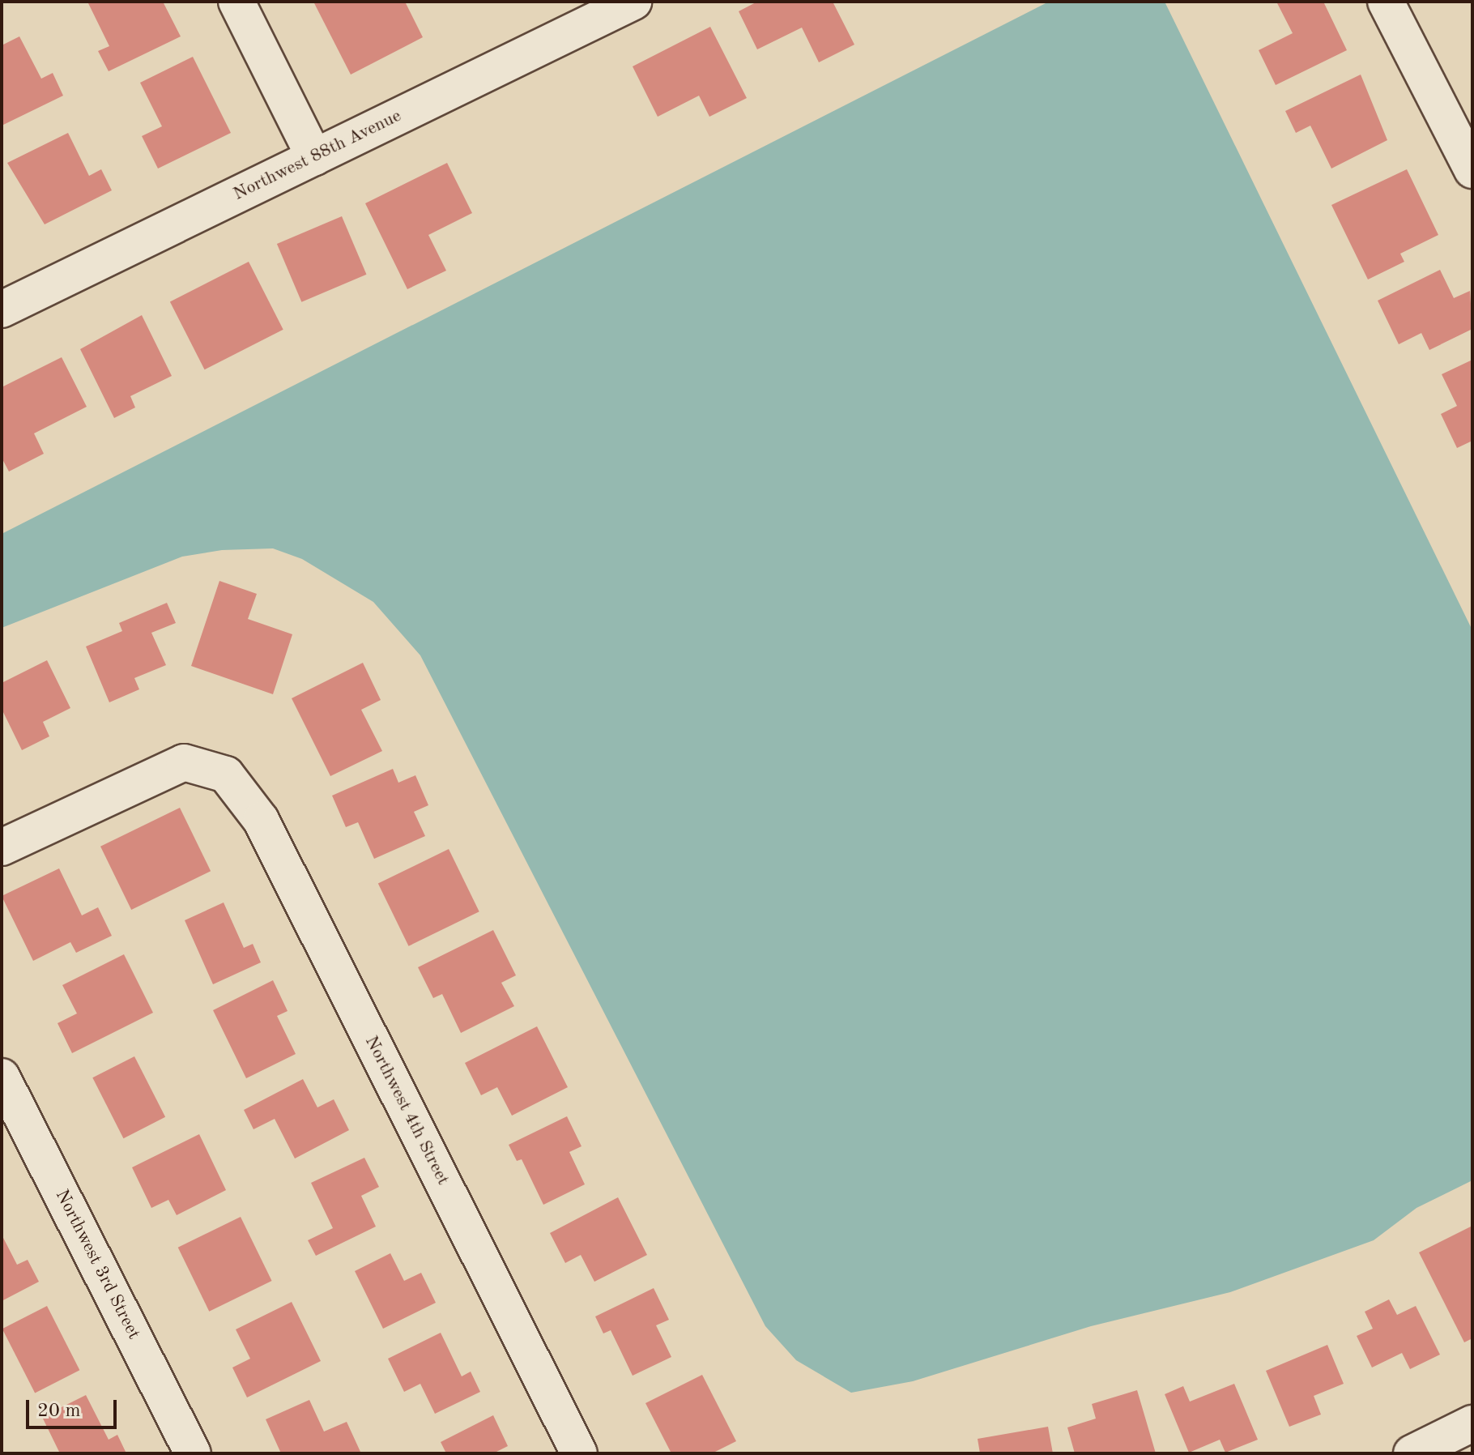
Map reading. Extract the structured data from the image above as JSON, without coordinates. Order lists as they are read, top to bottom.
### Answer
{
  "streets": {
    "street": ["Northwest 88th Avenue", "Northwest 4th Street", "Northwest 3rd Street"]
  },
  "scale_bar": "20 m"
}
